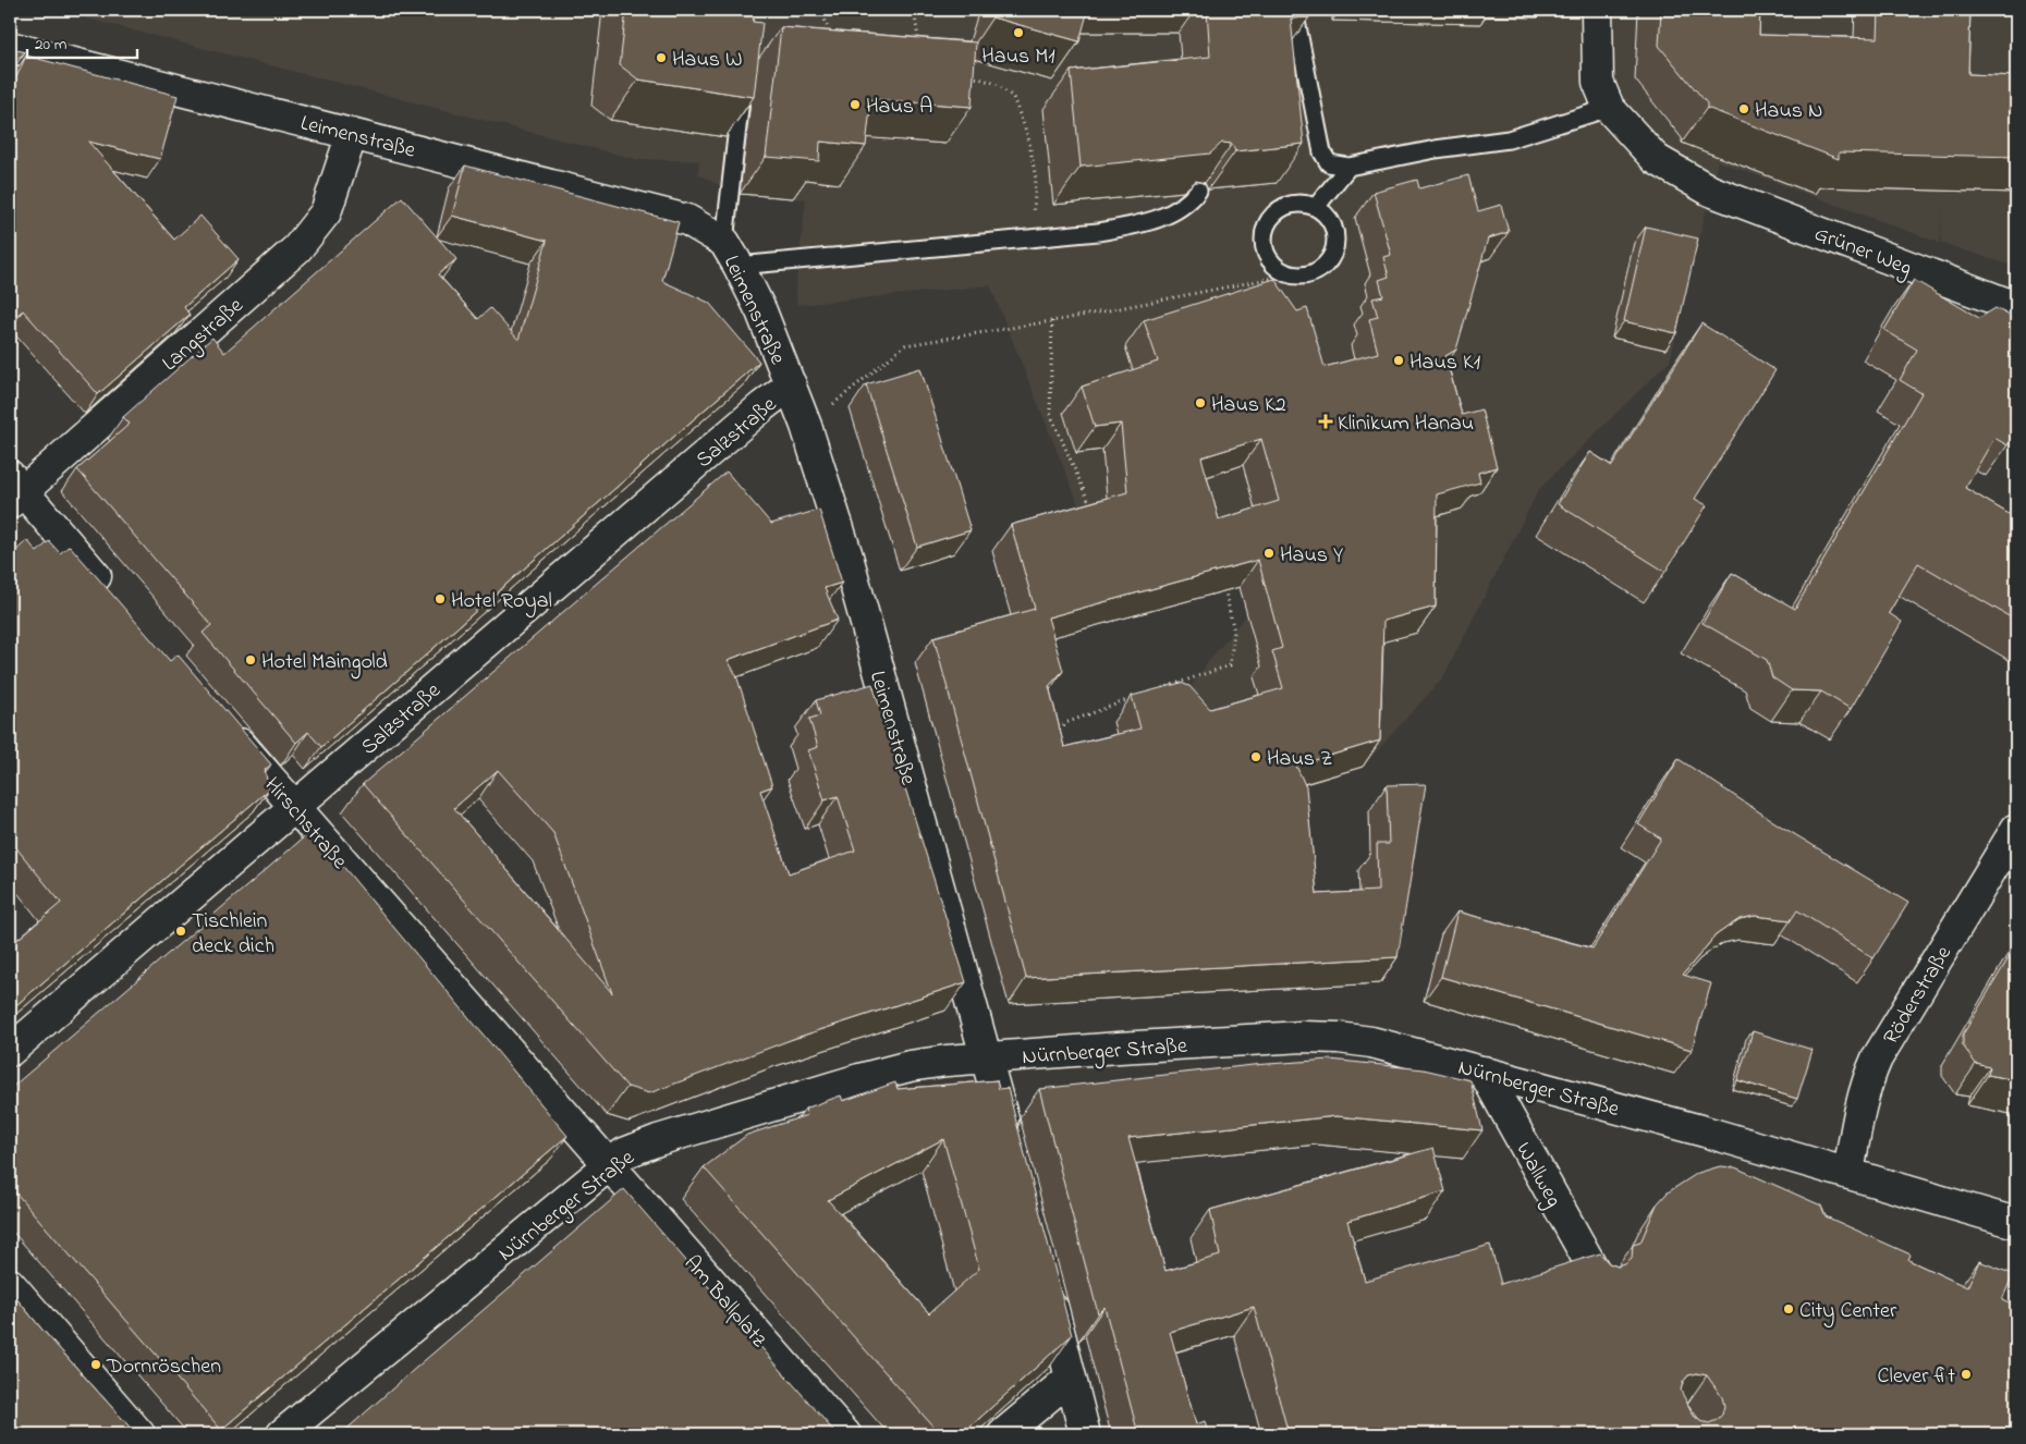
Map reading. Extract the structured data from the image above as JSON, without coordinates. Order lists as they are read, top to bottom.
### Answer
{
  "streets": {
    "street": [
      "Leimenstraße",
      "Grüner Weg",
      "Langstraße",
      "Salzstraße",
      "Hirschstraße",
      "Röderstraße",
      "Nürnberger Straße",
      "Wallweg",
      "Am Ballplatz"
    ]
  },
  "crossings": [
    ["Leimenstraße", "Langstraße"],
    ["Leimenstraße", "Salzstraße"],
    ["Leimenstraße", "Nürnberger Straße"],
    ["Salzstraße", "Hirschstraße"],
    ["Hirschstraße", "Nürnberger Straße"],
    ["Hirschstraße", "Am Ballplatz"],
    ["Röderstraße", "Nürnberger Straße"],
    ["Nürnberger Straße", "Wallweg"],
    ["Nürnberger Straße", "Am Ballplatz"]
  ],
  "places": {
    "other": [
      "Haus M1",
      "Haus W",
      "Haus A",
      "Haus N",
      "Haus K1",
      "Haus K2",
      "Haus Y",
      "Hotel Royal",
      "Hotel Maingold",
      "Haus Z",
      "Tischlein deck dich",
      "City Center",
      "Dornröschen",
      "Clever fit"
    ],
    "health": ["Klinikum Hanau"]
  },
  "scale_bar": "20 m"
}
